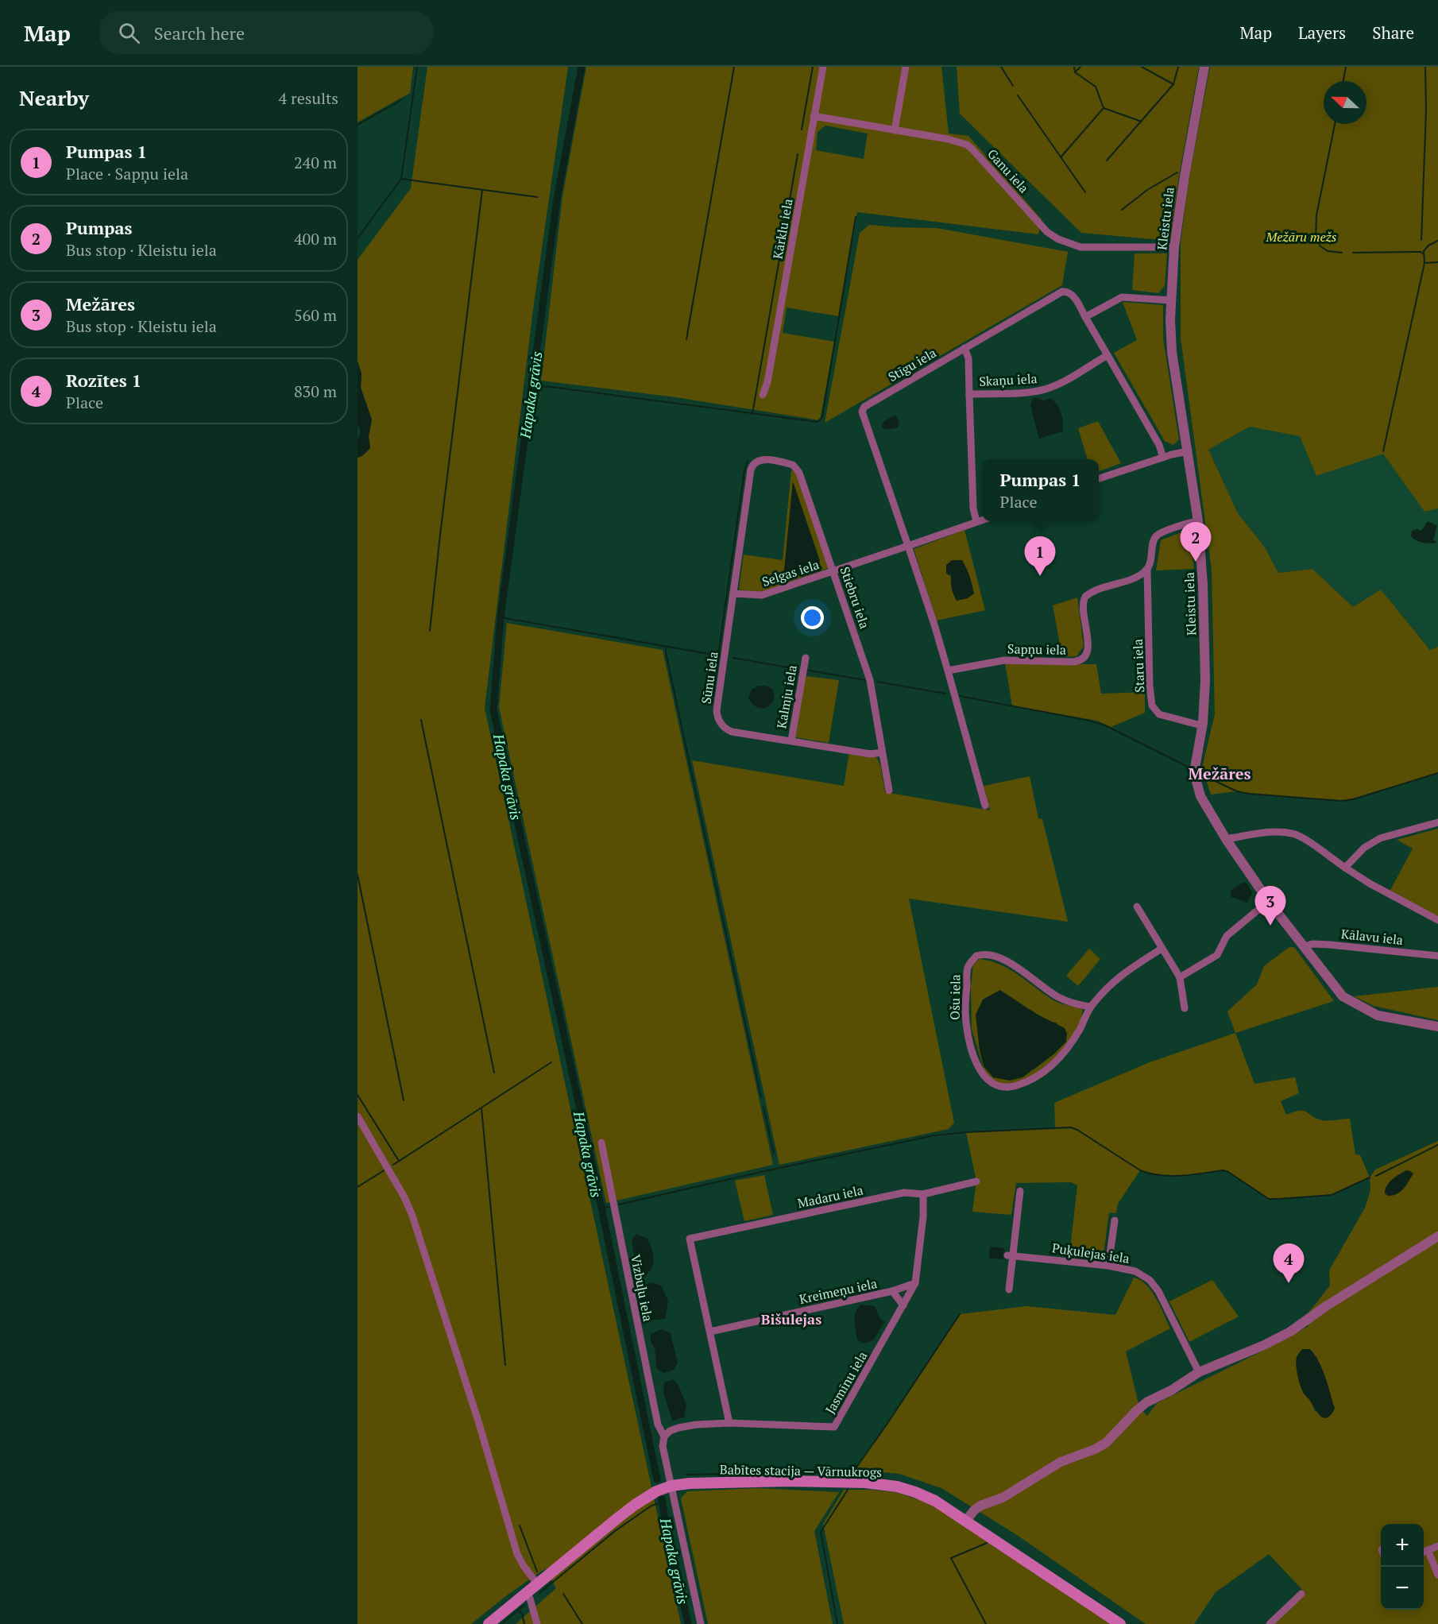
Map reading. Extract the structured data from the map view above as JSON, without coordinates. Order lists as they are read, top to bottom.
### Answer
{
  "streets": {
    "main road": ["Babītes stacija — Vārnukrogs"],
    "street": [
      "Ganu iela",
      "Kleistu iela",
      "Kārklu iela",
      "Stīgu iela",
      "Skaņu iela",
      "Selgas iela",
      "Stiebru iela",
      "Sapņu iela",
      "Staru iela",
      "Sūnu iela",
      "Kalmju iela",
      "Kālavu iela",
      "Ošu iela",
      "Madaru iela",
      "Puķulejas iela",
      "Vizbuļu iela",
      "Kreimeņu iela",
      "Jasmīnu iela"
    ]
  },
  "crossings": [
    ["Ganu iela", "Kleistu iela"],
    ["Ganu iela", "Kārklu iela"],
    ["Kleistu iela", "Staru iela"],
    ["Kleistu iela", "Kālavu iela"],
    ["Stīgu iela", "Skaņu iela"],
    ["Stīgu iela", "Selgas iela"],
    ["Selgas iela", "Stiebru iela"],
    ["Selgas iela", "Sūnu iela"],
    ["Stiebru iela", "Sūnu iela"],
    ["Sapņu iela", "Staru iela"],
    ["Sūnu iela", "Kalmju iela"],
    ["Madaru iela", "Kreimeņu iela"],
    ["Madaru iela", "Jasmīnu iela"],
    ["Vizbuļu iela", "Jasmīnu iela"],
    ["Kreimeņu iela", "Jasmīnu iela"]
  ],
  "districts": ["Mežāres", "Bišulejas"],
  "water": ["Hapaka grāvis"],
  "parks": ["Mežāru mežs"],
  "north": "left",
  "page": {
    "header": "Map",
    "search": "Search here",
    "nav": ["Map", "Layers", "Share"],
    "heading": ["Nearby", "4 results"],
    "list": [
      {
        "mark": "1",
        "name": "Pumpas 1",
        "note": "Place · Sapņu iela",
        "value": "240 m"
      },
      {
        "mark": "2",
        "name": "Pumpas",
        "note": "Bus stop · Kleistu iela",
        "value": "400 m"
      },
      {
        "mark": "3",
        "name": "Mežāres",
        "note": "Bus stop · Kleistu iela",
        "value": "560 m"
      },
      {
        "mark": "4",
        "name": "Rozītes 1",
        "note": "Place",
        "value": "830 m"
      }
    ],
    "popup": ["Pumpas 1", "Place"],
    "pins": [
      "2",
      "1",
      "3",
      "4"
    ],
    "map_buttons": ["+", "−"]
  }
}
